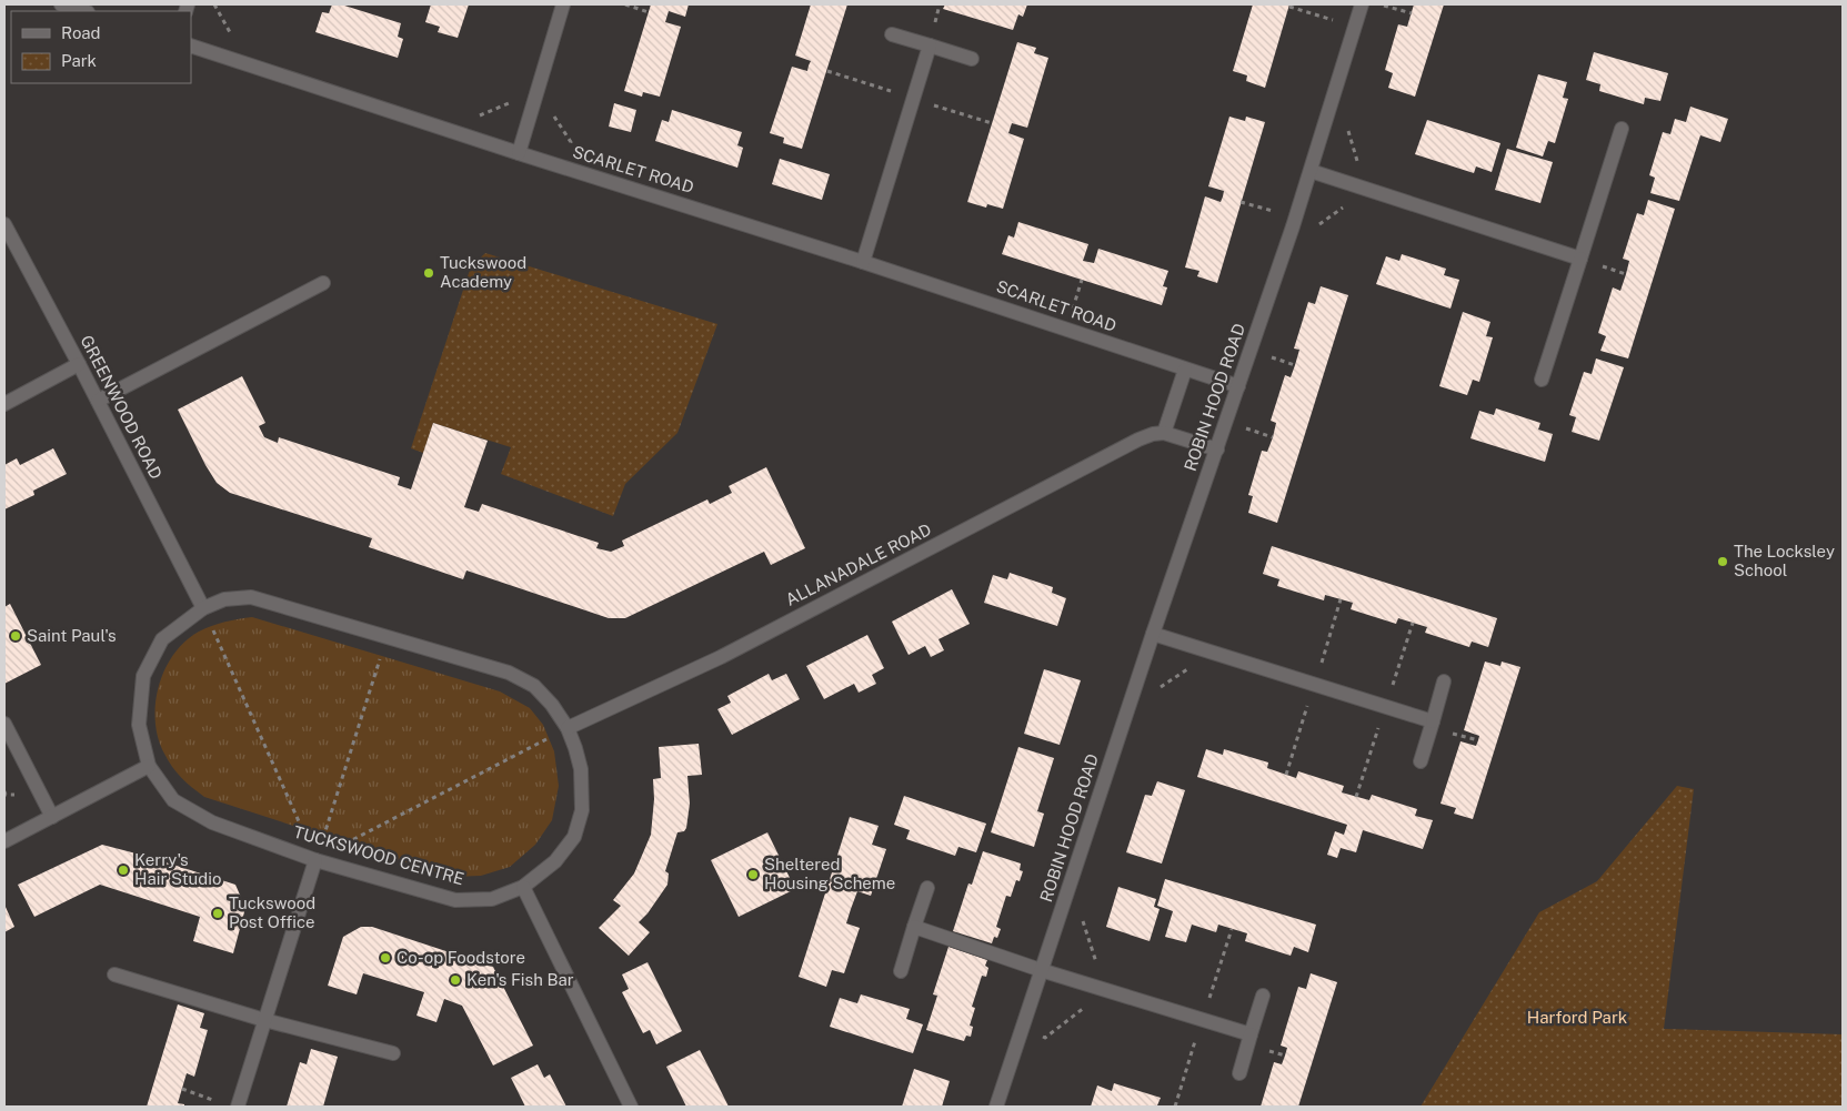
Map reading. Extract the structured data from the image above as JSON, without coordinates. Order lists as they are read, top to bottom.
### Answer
{
  "streets": {
    "street": [
      "SCARLET ROAD",
      "ROBIN HOOD ROAD",
      "GREENWOOD ROAD",
      "ALLANADALE ROAD",
      "TUCKSWOOD CENTRE"
    ]
  },
  "crossings": [
    ["SCARLET ROAD", "ROBIN HOOD ROAD"],
    ["GREENWOOD ROAD", "TUCKSWOOD CENTRE"],
    ["ALLANADALE ROAD", "TUCKSWOOD CENTRE"]
  ],
  "parks": ["Harford Park"],
  "places": [
    "Tuckswood Academy",
    "The Locksley School",
    "Saint Paul's",
    "Kerry's Hair Studio",
    "Sheltered Housing Scheme",
    "Tuckswood Post Office",
    "Co-op Foodstore",
    "Ken's Fish Bar"
  ],
  "legend": ["Road", "Park"]
}
